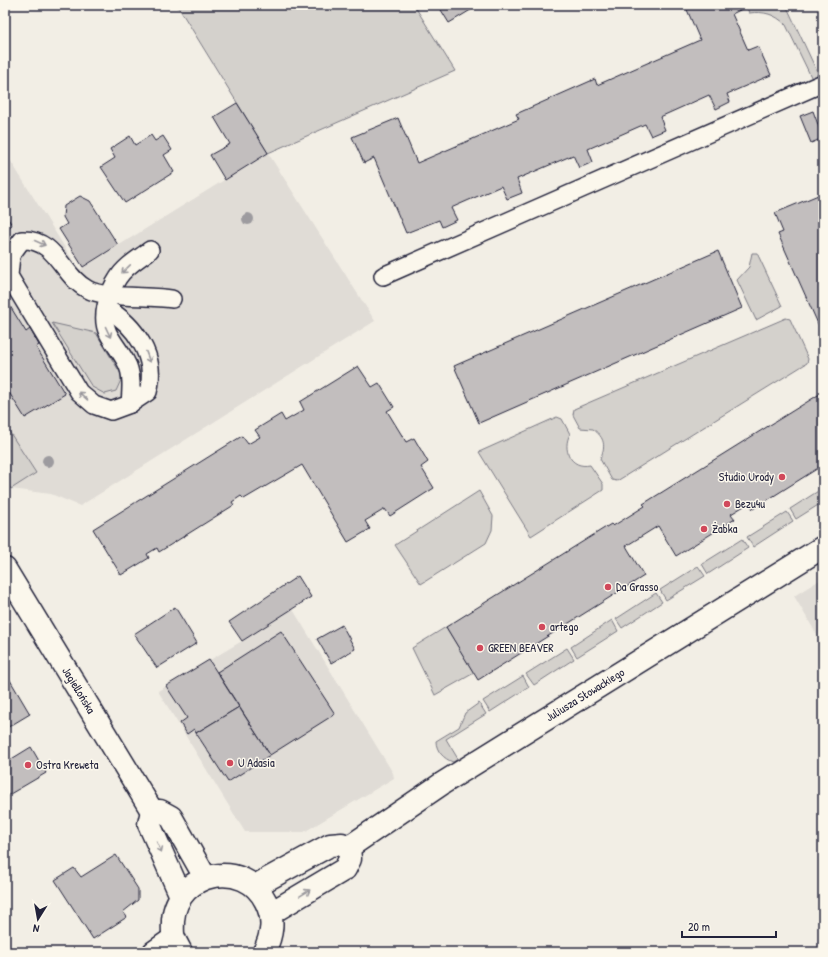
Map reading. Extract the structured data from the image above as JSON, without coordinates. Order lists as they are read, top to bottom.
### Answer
{
  "streets": {
    "street": ["Jagiellońska", "Juliusza Słowackiego"]
  },
  "places": [
    "Studio Urody",
    "Bezu4u",
    "Żabka",
    "Da Grasso",
    "artego",
    "GREEN BEAVER",
    "U Adasia",
    "Ostra Kreweta"
  ],
  "scale_bar": "20 m",
  "north": "bottom"
}
